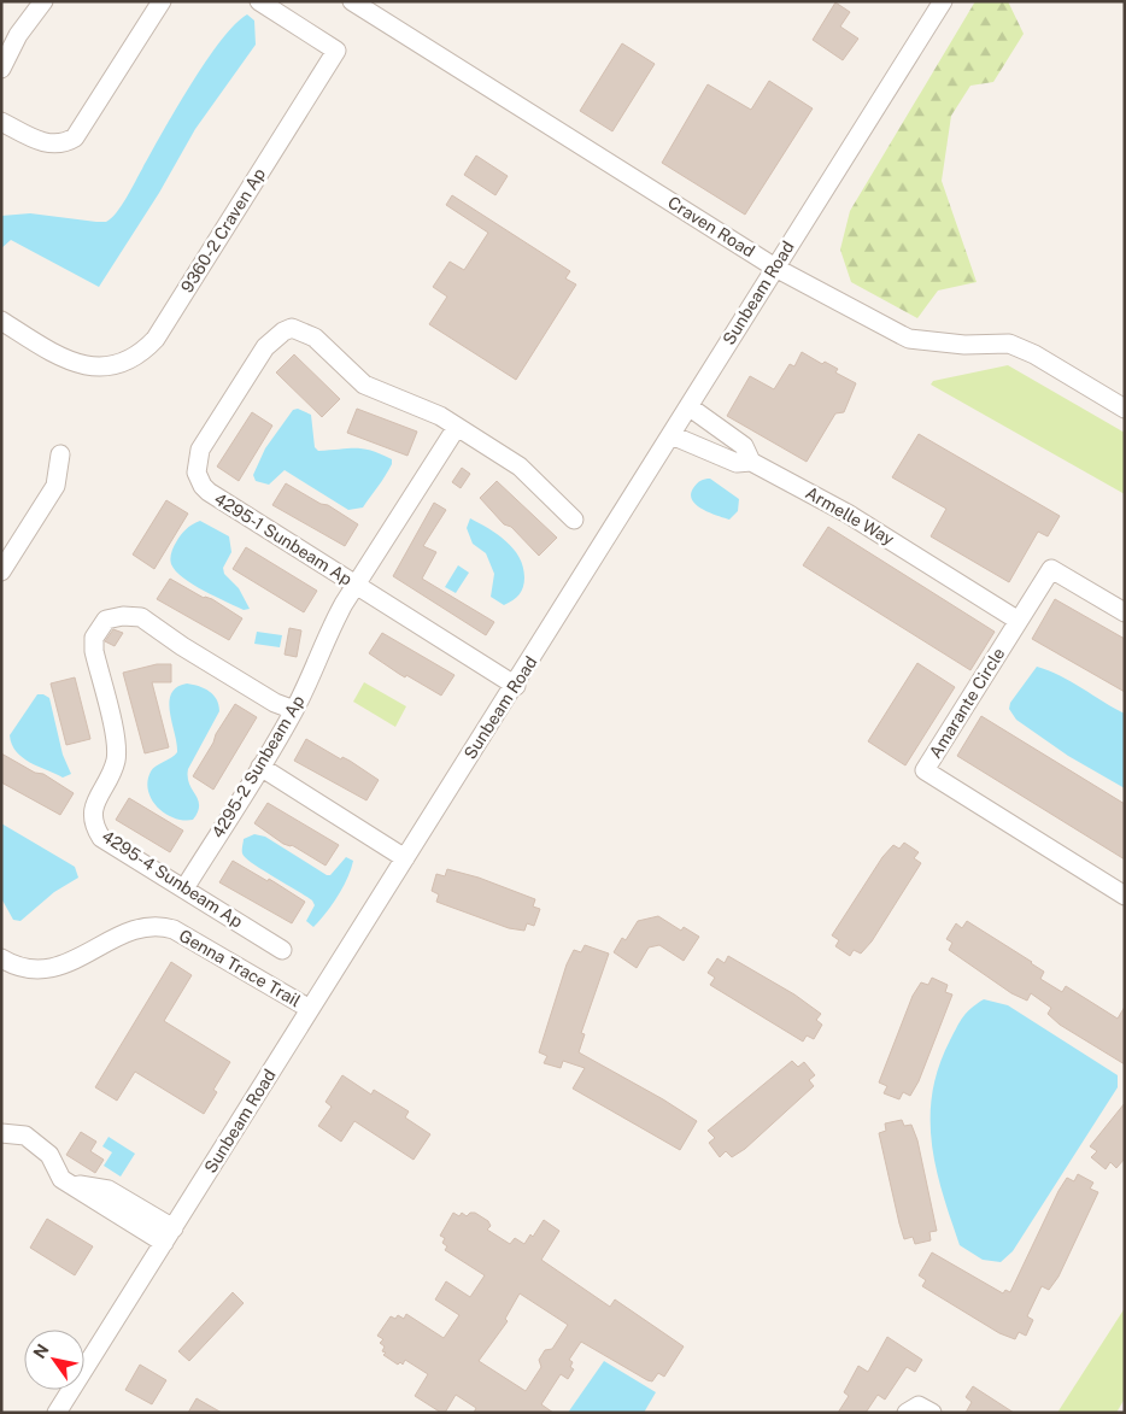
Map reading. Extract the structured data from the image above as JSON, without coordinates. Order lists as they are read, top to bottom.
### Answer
{
  "streets": {
    "street": [
      "Craven Road",
      "9360-2 Craven Ap",
      "Sunbeam Road",
      "Armelle Way",
      "4295-1 Sunbeam Ap",
      "Amarante Circle",
      "4295-2 Sunbeam Ap",
      "4295-4 Sunbeam Ap",
      "Genna Trace Trail"
    ]
  },
  "crossings": [
    ["Craven Road", "Sunbeam Road"],
    ["Sunbeam Road", "Armelle Way"],
    ["Sunbeam Road", "4295-1 Sunbeam Ap"],
    ["Sunbeam Road", "Genna Trace Trail"],
    ["Armelle Way", "Amarante Circle"],
    ["4295-1 Sunbeam Ap", "4295-2 Sunbeam Ap"],
    ["4295-2 Sunbeam Ap", "4295-4 Sunbeam Ap"]
  ],
  "north": "top left"
}
